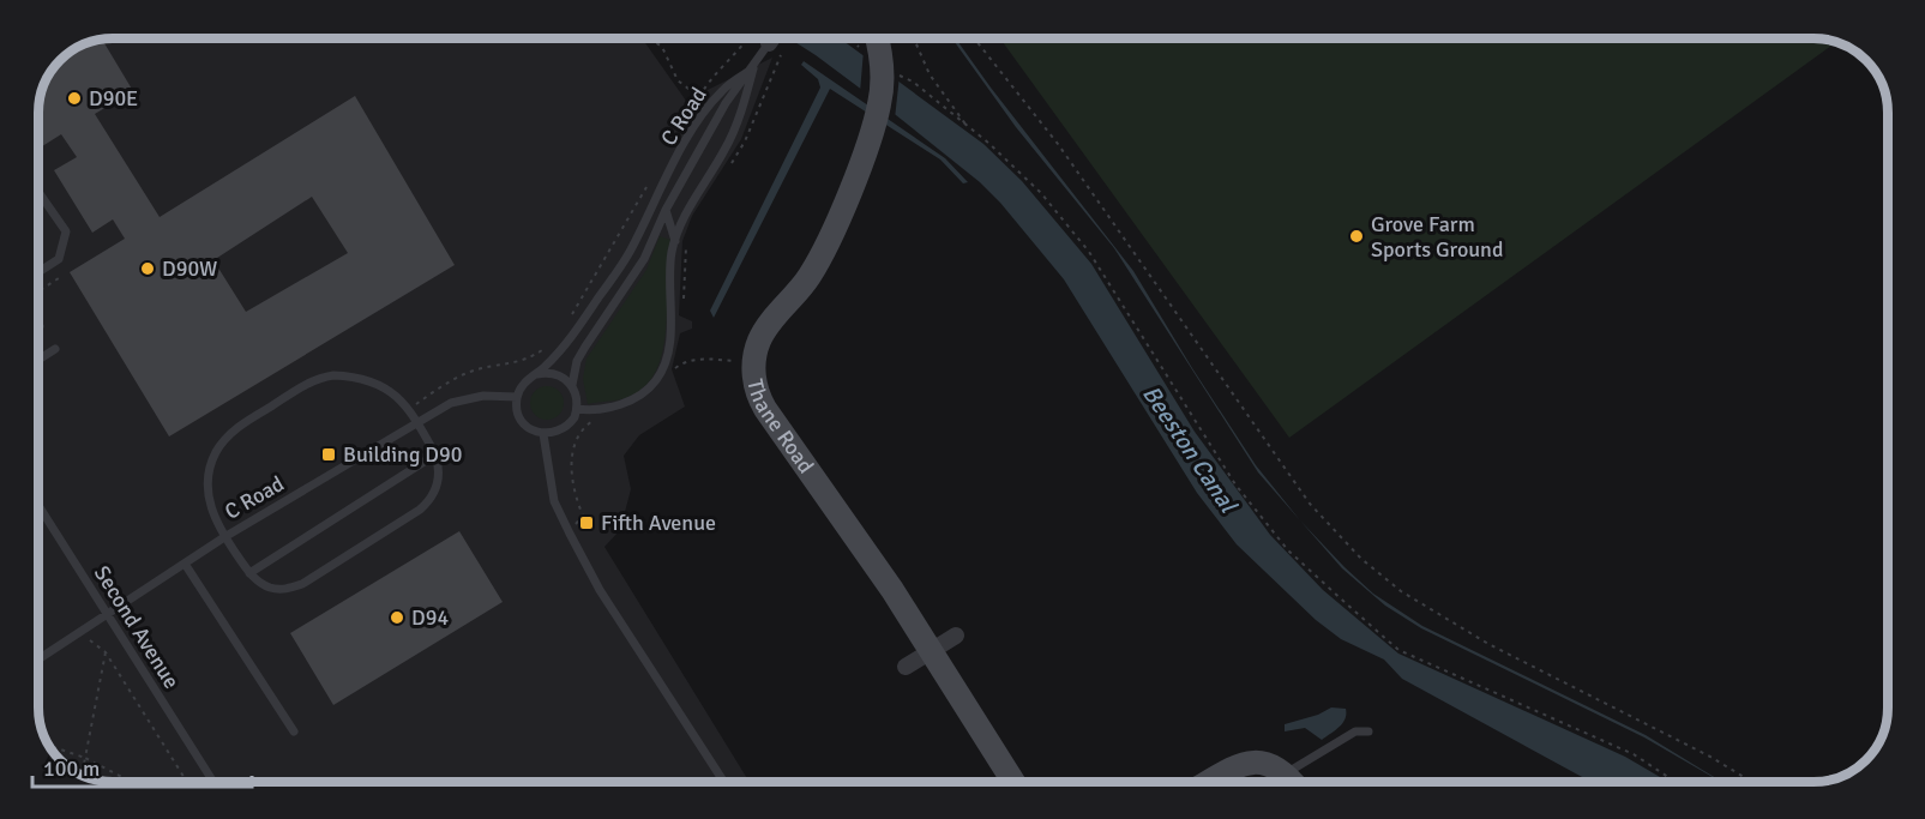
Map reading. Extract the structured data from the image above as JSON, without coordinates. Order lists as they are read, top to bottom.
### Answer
{
  "streets": {
    "street": ["Thane Road"],
    "lane": ["C Road", "Second Avenue"]
  },
  "crossings": [
    ["C Road", "Second Avenue"]
  ],
  "water": ["Beeston Canal"],
  "places": {
    "other": [
      "D90E",
      "Grove Farm Sports Ground",
      "D90W",
      "D94"
    ],
    "transit": ["Building D90", "Fifth Avenue"]
  },
  "scale_bar": "100 m"
}
